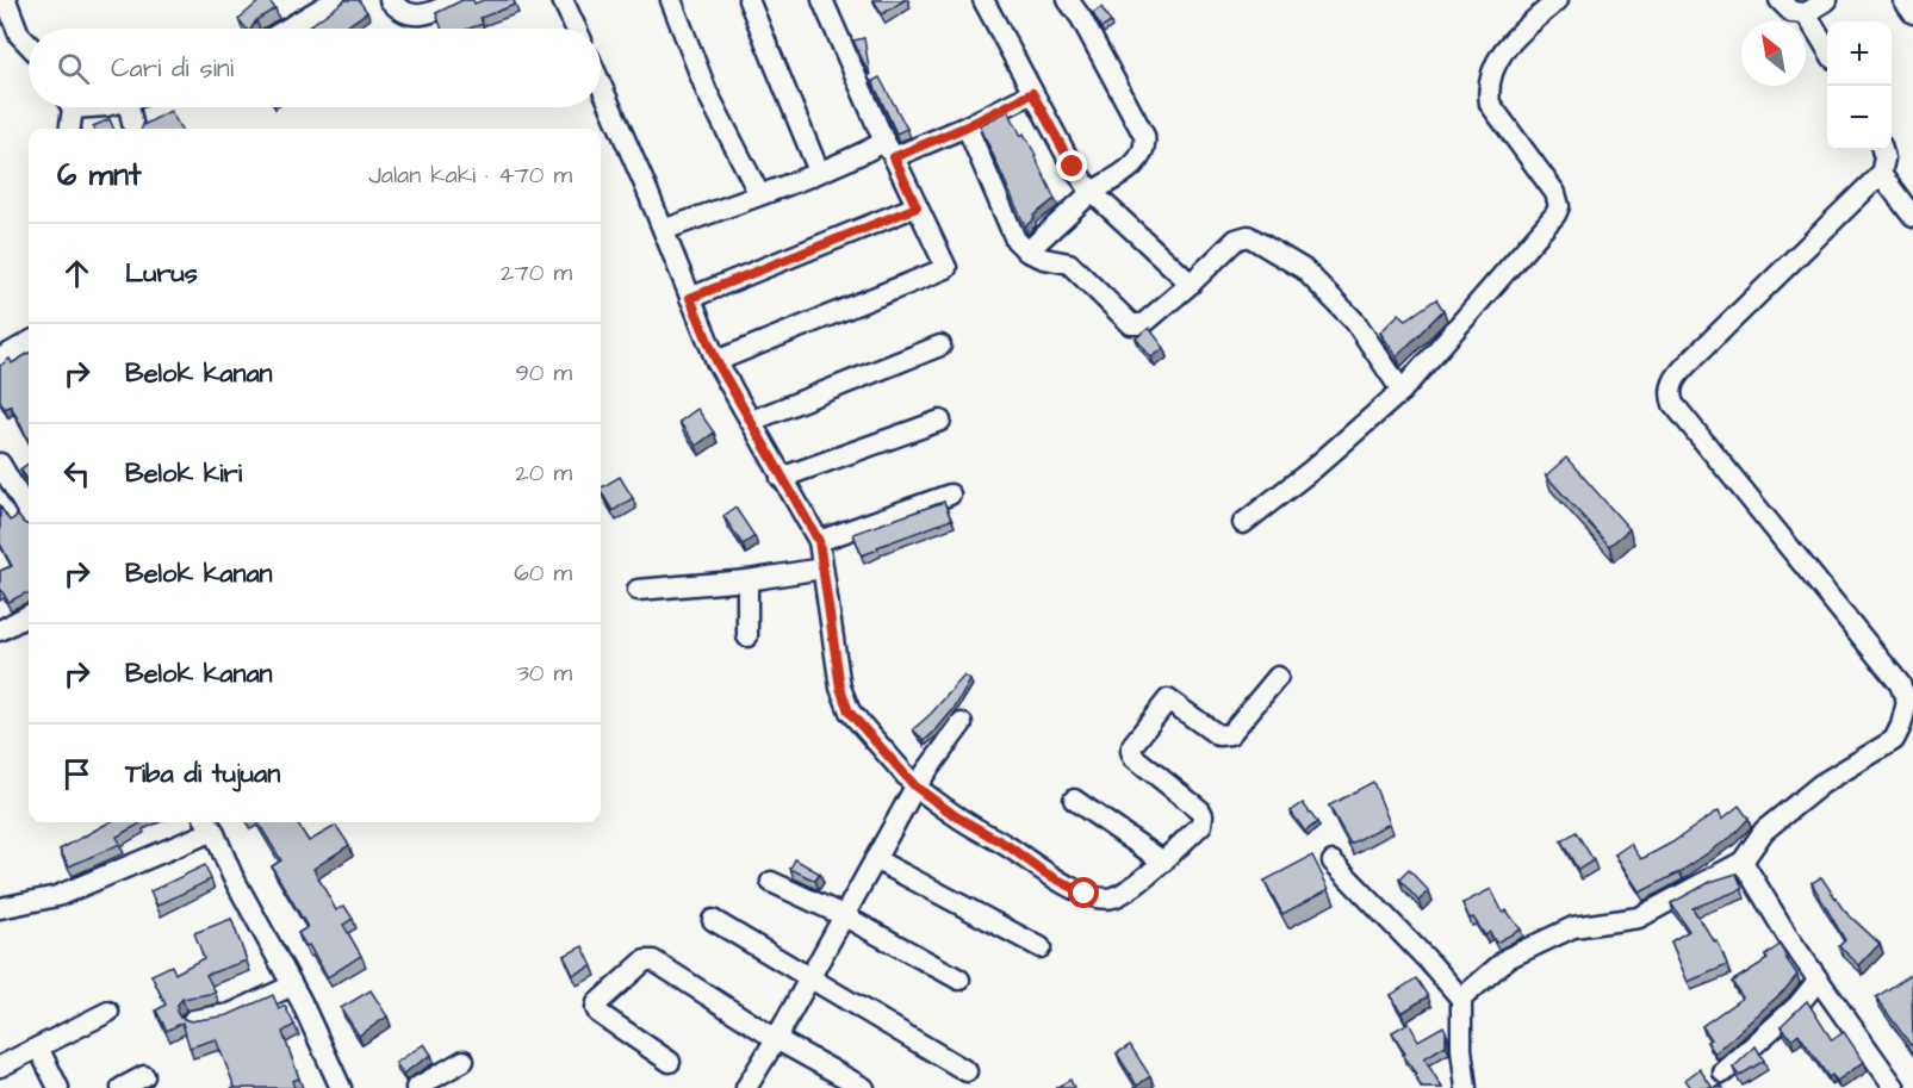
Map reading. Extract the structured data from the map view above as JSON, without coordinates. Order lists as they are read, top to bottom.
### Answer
{
  "north": "top left",
  "page": {
    "map_buttons": ["+", "−"],
    "search": "Cari di sini",
    "heading": ["6 mnt", "Jalan kaki · 470 m"],
    "list": [
      ["Lurus", "270 m"],
      ["Belok kanan", "90 m"],
      ["Belok kiri", "20 m"],
      ["Belok kanan", "60 m"],
      ["Belok kanan", "30 m"],
      "Tiba di tujuan"
    ]
  }
}
